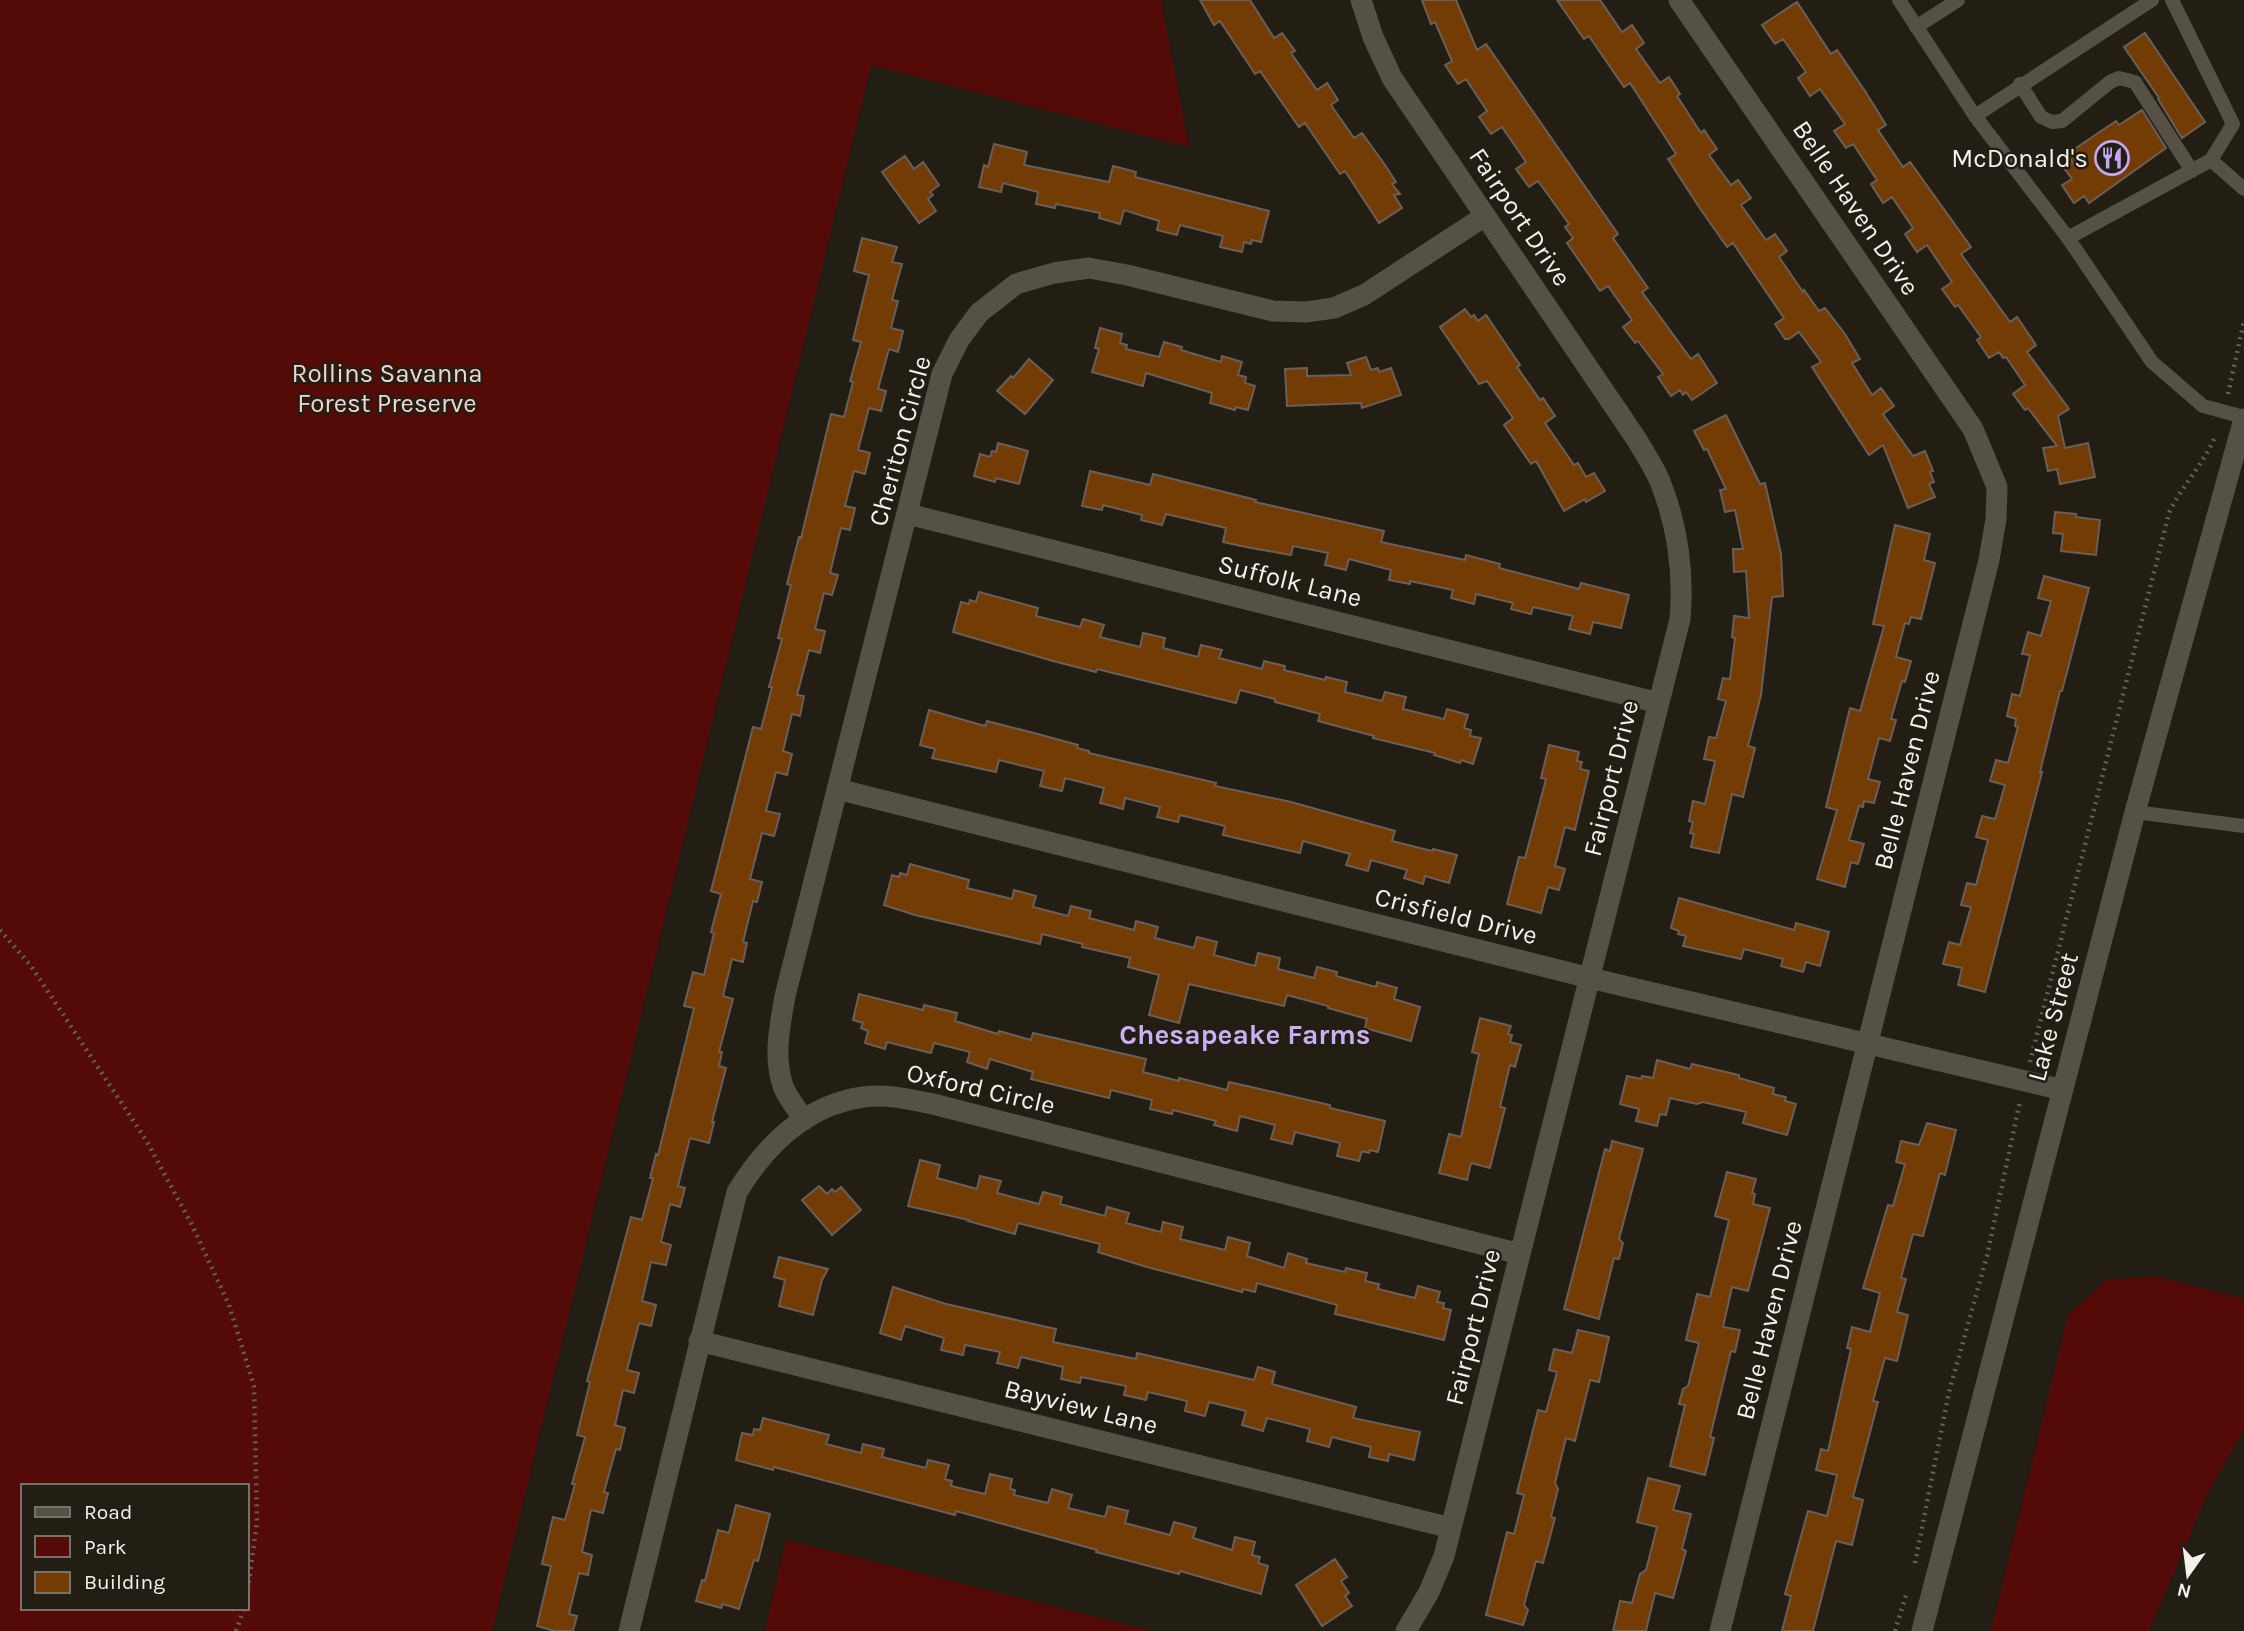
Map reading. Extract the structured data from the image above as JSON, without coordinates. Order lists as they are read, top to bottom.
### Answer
{
  "streets": {
    "street": [
      "Belle Haven Drive",
      "Fairport Drive",
      "Cheriton Circle",
      "Suffolk Lane",
      "Crisfield Drive",
      "Lake Street",
      "Oxford Circle",
      "Bayview Lane"
    ]
  },
  "crossings": [
    ["Belle Haven Drive", "Crisfield Drive"],
    ["Fairport Drive", "Cheriton Circle"],
    ["Fairport Drive", "Suffolk Lane"],
    ["Fairport Drive", "Crisfield Drive"],
    ["Fairport Drive", "Oxford Circle"],
    ["Fairport Drive", "Bayview Lane"],
    ["Cheriton Circle", "Suffolk Lane"],
    ["Cheriton Circle", "Crisfield Drive"],
    ["Cheriton Circle", "Oxford Circle"],
    ["Crisfield Drive", "Lake Street"],
    ["Oxford Circle", "Bayview Lane"]
  ],
  "districts": ["Chesapeake Farms"],
  "parks": ["Rollins Savanna Forest Preserve"],
  "places": {
    "restaurant": ["McDonald's"]
  },
  "legend": ["Road", "Park", "Building"],
  "north": "bottom"
}
